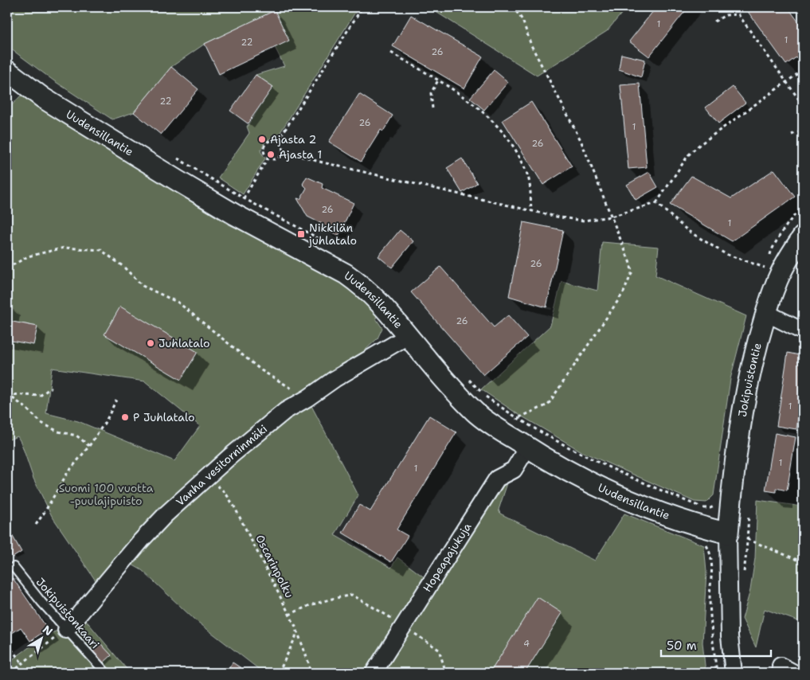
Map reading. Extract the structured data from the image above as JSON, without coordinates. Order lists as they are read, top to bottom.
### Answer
{
  "streets": {
    "street": [
      "Uudensillantie",
      "Jokipuistontie",
      "Vanha vesitorninmäki",
      "Hopeapajukuja"
    ],
    "lane": ["Jokipuistonkaari"],
    "path": ["Oscarinpolku"]
  },
  "crossings": [
    ["Uudensillantie", "Jokipuistontie"],
    ["Uudensillantie", "Vanha vesitorninmäki"],
    ["Uudensillantie", "Hopeapajukuja"],
    ["Vanha vesitorninmäki", "Oscarinpolku"],
    ["Vanha vesitorninmäki", "Jokipuistonkaari"]
  ],
  "parks": ["Suomi 100 vuotta -puulajipuisto"],
  "places": {
    "other": [
      "Ajasta 2",
      "Ajasta 1",
      "Juhlatalo",
      "P Juhlatalo"
    ],
    "transit": ["Nikkilän juhlatalo"]
  },
  "house_numbers": [
    "1",
    "1",
    "22",
    "26",
    "22",
    "26",
    "1",
    "26",
    "26",
    "1",
    "26",
    "26",
    "1",
    "1",
    "1",
    "4"
  ],
  "scale_bar": "50 m",
  "north": "top right"
}
